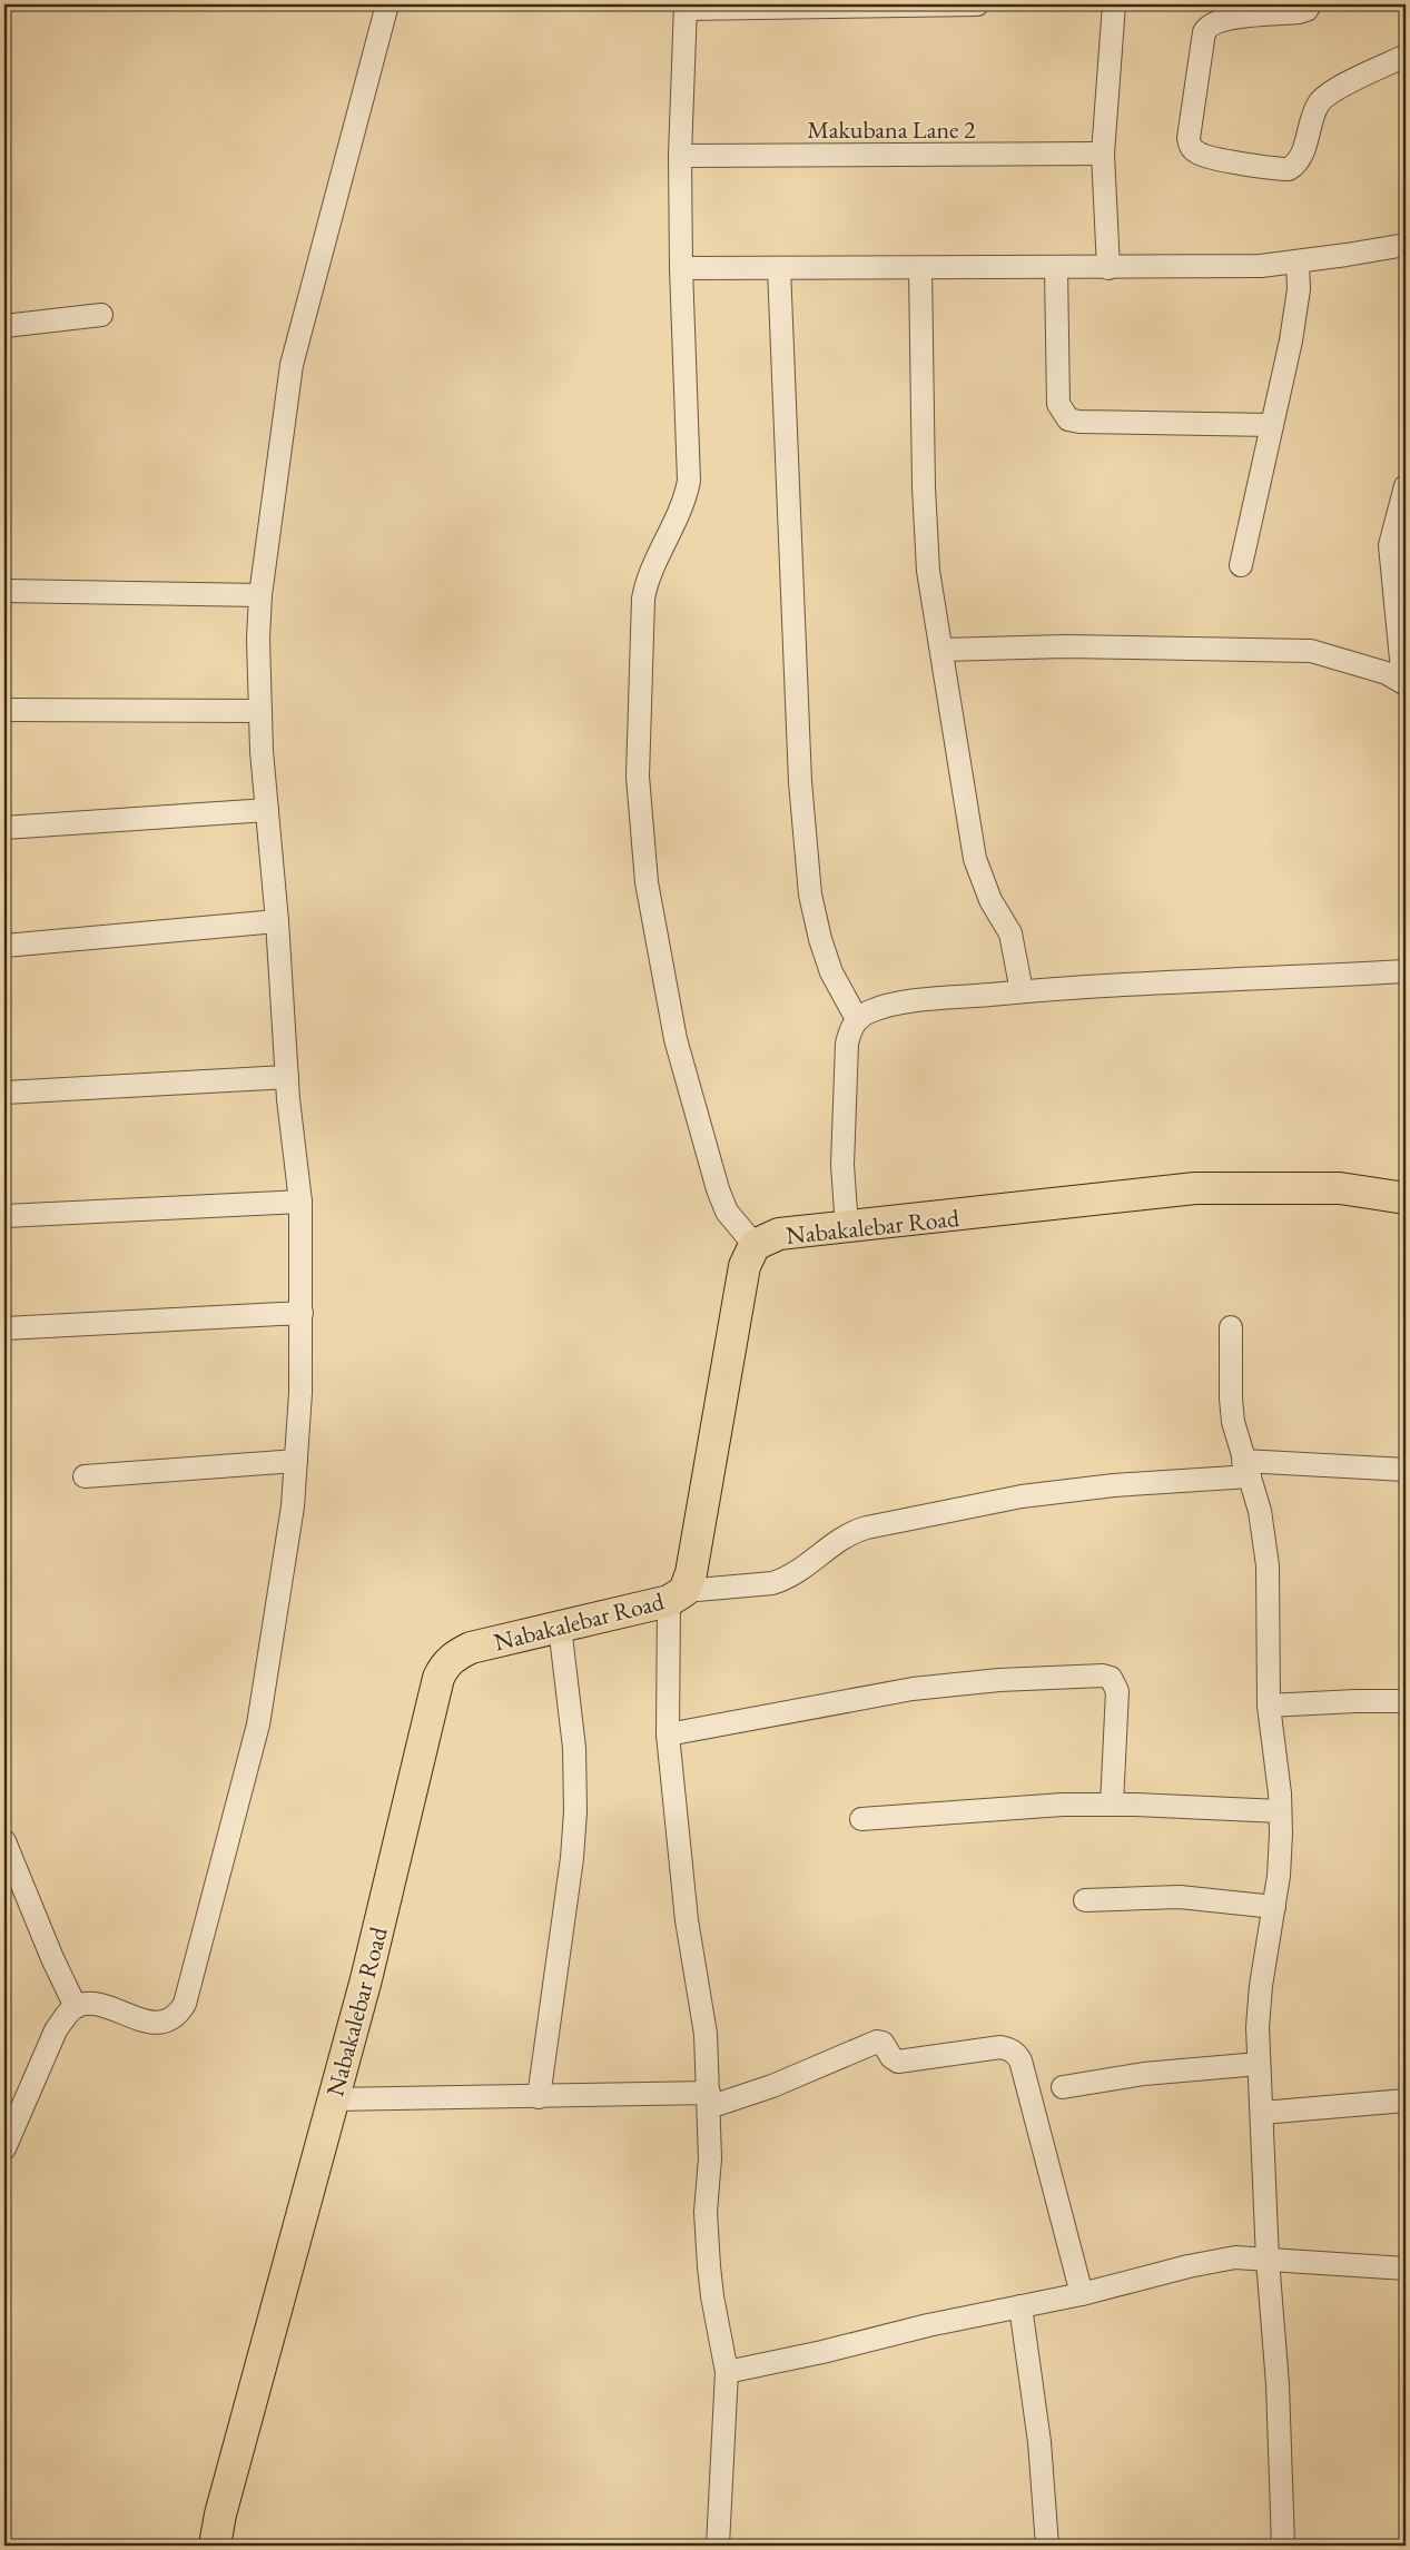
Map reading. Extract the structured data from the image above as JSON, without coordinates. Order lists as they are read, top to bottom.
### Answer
{
  "streets": {
    "main road": ["Nabakalebar Road"],
    "street": ["Makubana Lane 2"]
  }
}
